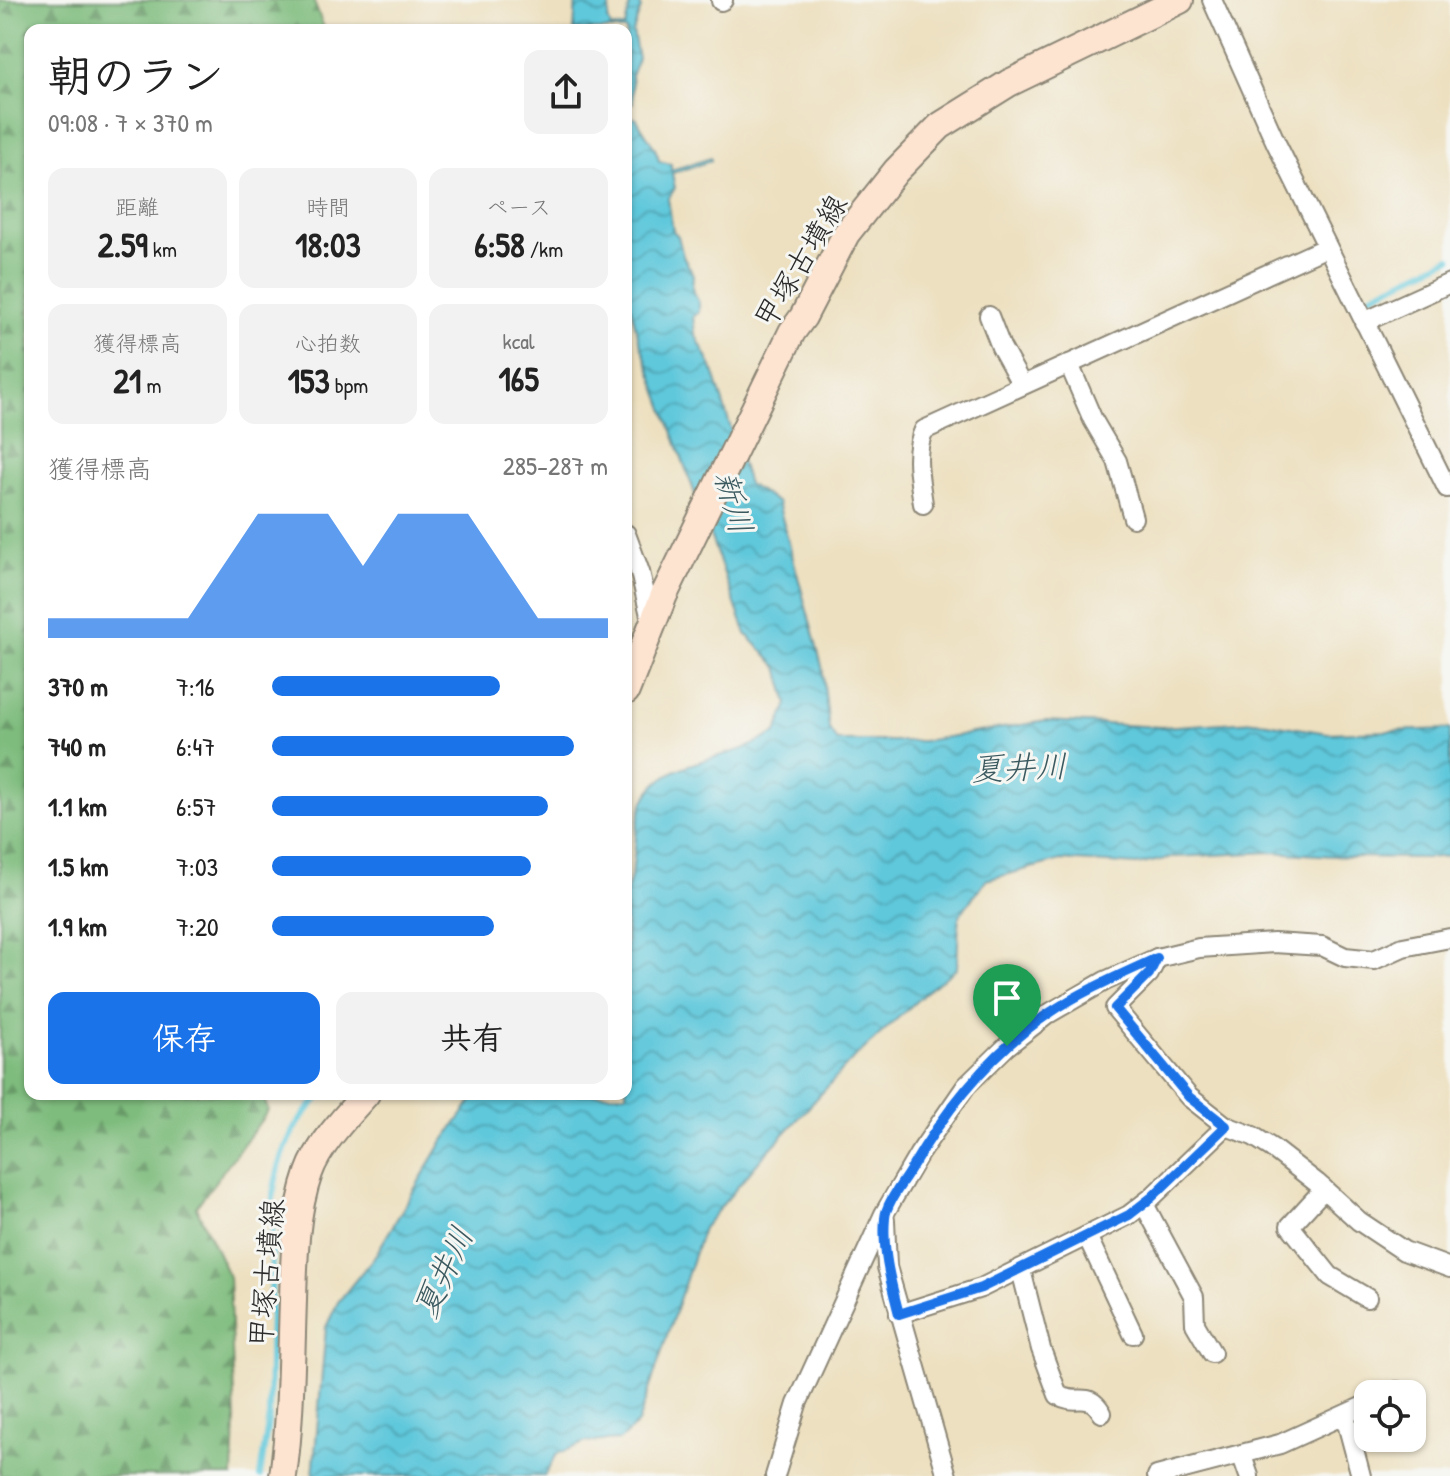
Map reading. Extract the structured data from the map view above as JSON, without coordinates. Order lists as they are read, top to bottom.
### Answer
{
  "streets": {
    "main road": ["甲塚古墳線"]
  },
  "water": ["新川", "夏井川"],
  "page": {
    "heading": ["朝のラン", "09:08 · 7 × 370 m"],
    "stats": [
      ["距離", "2.59 km"],
      ["時間", "18:03"],
      ["ペース", "6:58 /km"],
      ["獲得標高", "21 m"],
      ["心拍数", "153 bpm"],
      ["kcal", "165"]
    ],
    "chart": ["獲得標高", "285–287 m"],
    "list": [
      {
        "name": "370 m",
        "note": "7:16"
      },
      {
        "name": "740 m",
        "note": "6:47"
      },
      {
        "name": "1.1 km",
        "note": "6:57"
      },
      {
        "name": "1.5 km",
        "note": "7:03"
      },
      {
        "name": "1.9 km",
        "note": "7:20"
      }
    ],
    "buttons": ["保存", "共有"]
  }
}
